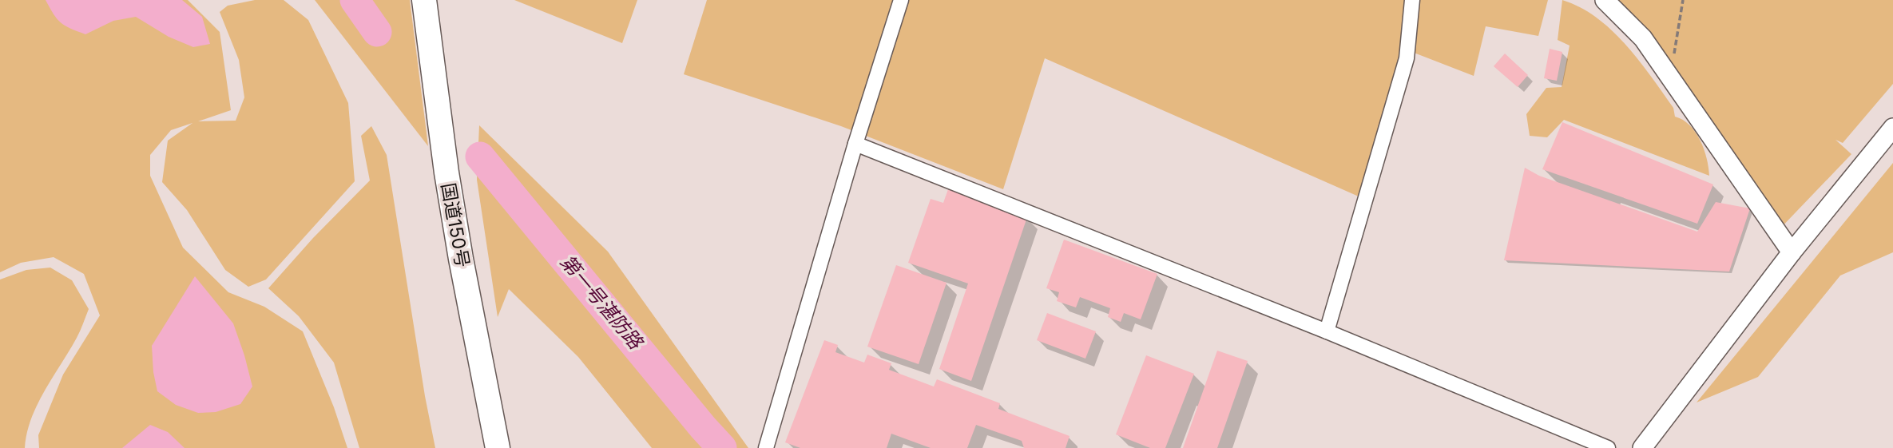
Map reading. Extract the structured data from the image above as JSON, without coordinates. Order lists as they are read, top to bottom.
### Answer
{
  "streets": {
    "highway": ["国道150号"]
  },
  "water": ["第一号湛防路"]
}
